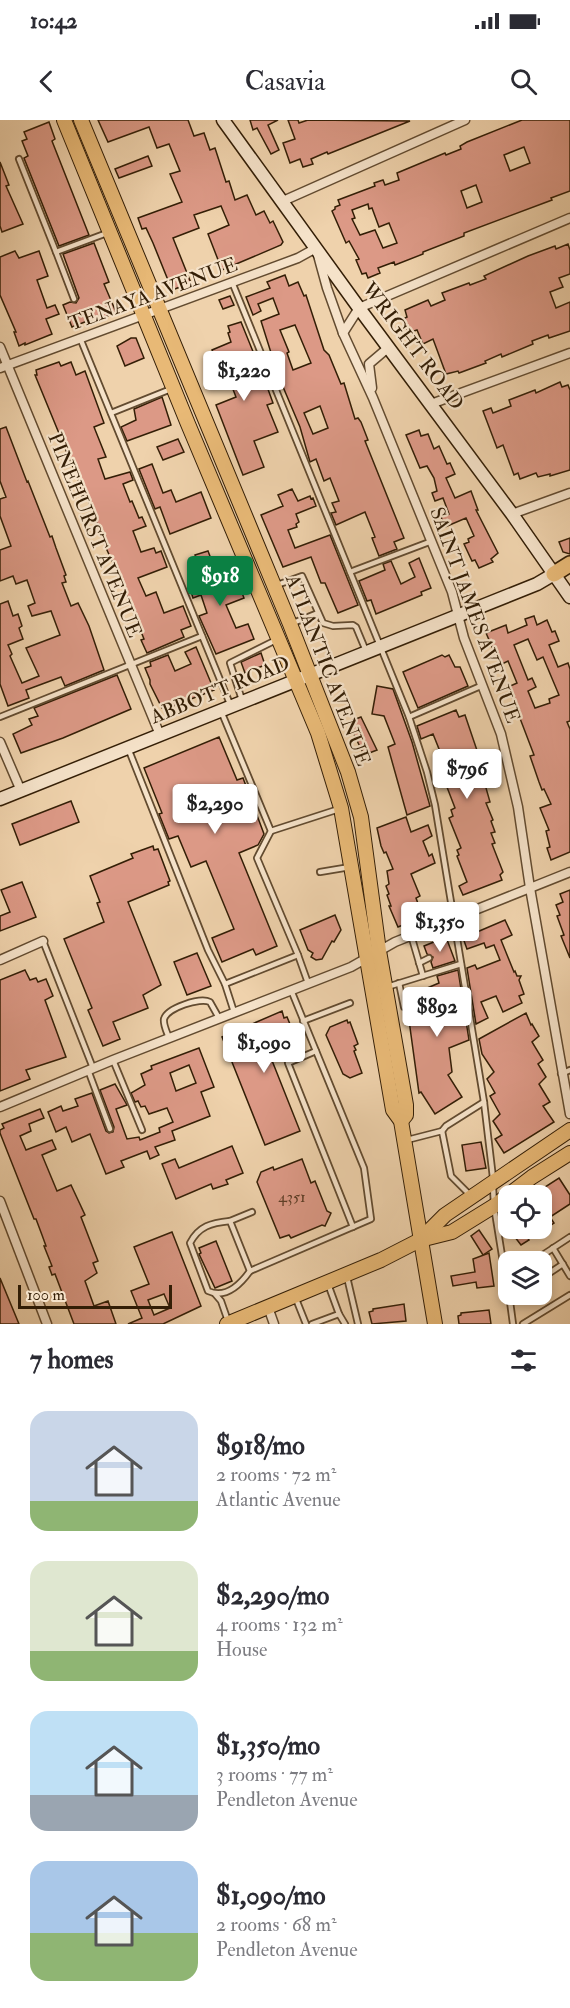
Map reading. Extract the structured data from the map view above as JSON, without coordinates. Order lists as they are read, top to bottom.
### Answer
{
  "streets": {
    "main road": ["ATLANTIC AVENUE"],
    "street": [
      "TENAYA AVENUE",
      "WRIGHT ROAD",
      "PINEHURST AVENUE",
      "SAINT JAMES AVENUE",
      "ABBOTT ROAD"
    ]
  },
  "crossings": [
    ["TENAYA AVENUE", "WRIGHT ROAD"],
    ["TENAYA AVENUE", "PINEHURST AVENUE"],
    ["TENAYA AVENUE", "SAINT JAMES AVENUE"],
    ["TENAYA AVENUE", "ATLANTIC AVENUE"],
    ["WRIGHT ROAD", "SAINT JAMES AVENUE"],
    ["WRIGHT ROAD", "ABBOTT ROAD"],
    ["PINEHURST AVENUE", "ABBOTT ROAD"],
    ["SAINT JAMES AVENUE", "ABBOTT ROAD"],
    ["ATLANTIC AVENUE", "ABBOTT ROAD"]
  ],
  "house_numbers": ["4351"],
  "scale_bar": "100 m",
  "page": {
    "status": "10:42",
    "header": "Casavia",
    "price": [
      "$1,220",
      "$918",
      "$796",
      "$2,290",
      "$1,350",
      "$892",
      "$1,090"
    ],
    "scale": "100 m",
    "heading": "7 homes",
    "list": [
      {
        "name": "$918/mo",
        "note": "2 rooms · 72 m² · Atlantic Avenue"
      },
      {
        "name": "$2,290/mo",
        "note": "4 rooms · 132 m² · House"
      },
      {
        "name": "$1,350/mo",
        "note": "3 rooms · 77 m² · Pendleton Avenue"
      },
      {
        "name": "$1,090/mo",
        "note": "2 rooms · 68 m² · Pendleton Avenue"
      }
    ]
  }
}
